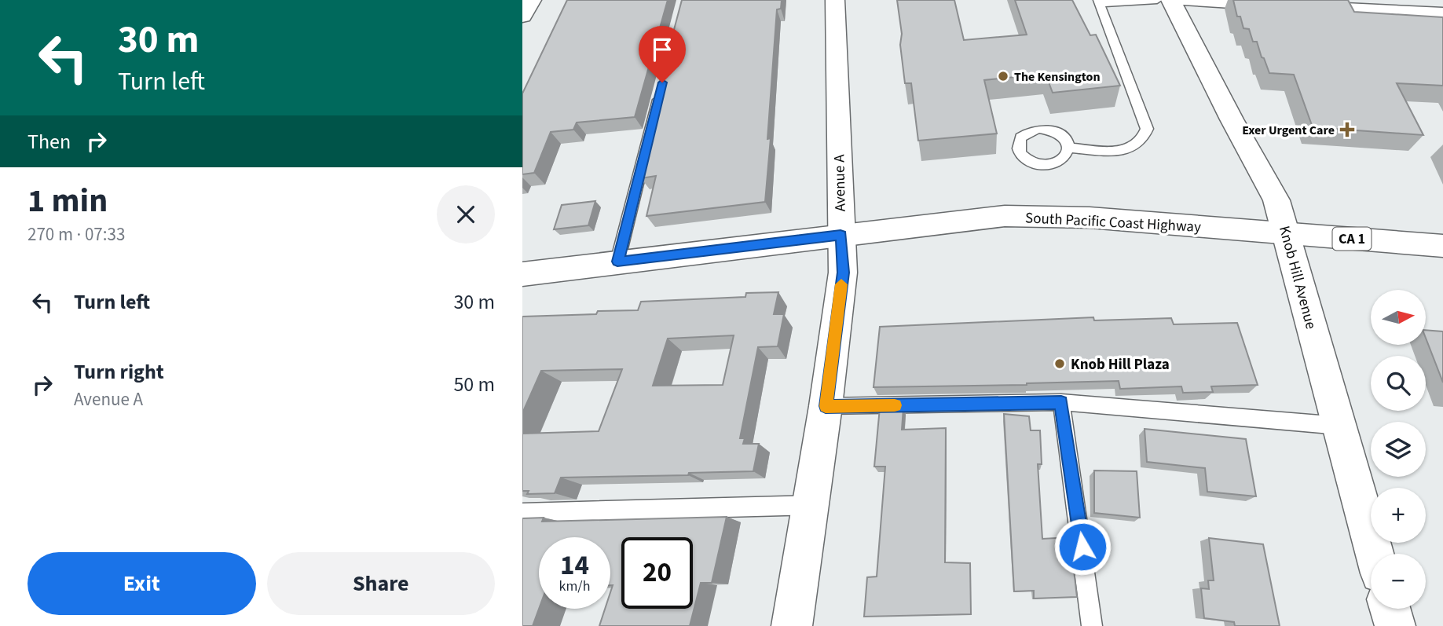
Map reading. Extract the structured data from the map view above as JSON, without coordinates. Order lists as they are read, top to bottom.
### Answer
{
  "streets": {
    "main road": [
      "Avenue A",
      "South Pacific Coast Highway",
      "CA 1",
      "Knob Hill Avenue"
    ]
  },
  "crossings": [
    ["Avenue A", "South Pacific Coast Highway"],
    ["South Pacific Coast Highway", "Knob Hill Avenue"]
  ],
  "places": {
    "other": ["The Kensington", "Knob Hill Plaza"],
    "health": ["Exer Urgent Care"]
  },
  "north": "right",
  "page": {
    "turn": ["30 m", "Turn left"],
    "then": "Then",
    "heading": ["1 min", "270 m · 07:33"],
    "list": [
      {
        "name": "Turn left",
        "value": "30 m"
      },
      {
        "name": "Turn right",
        "note": "Avenue A",
        "value": "50 m"
      }
    ],
    "map_buttons": ["+", "−"],
    "speed": "14 km/h",
    "limit": "20",
    "buttons": ["Exit", "Share"]
  }
}
